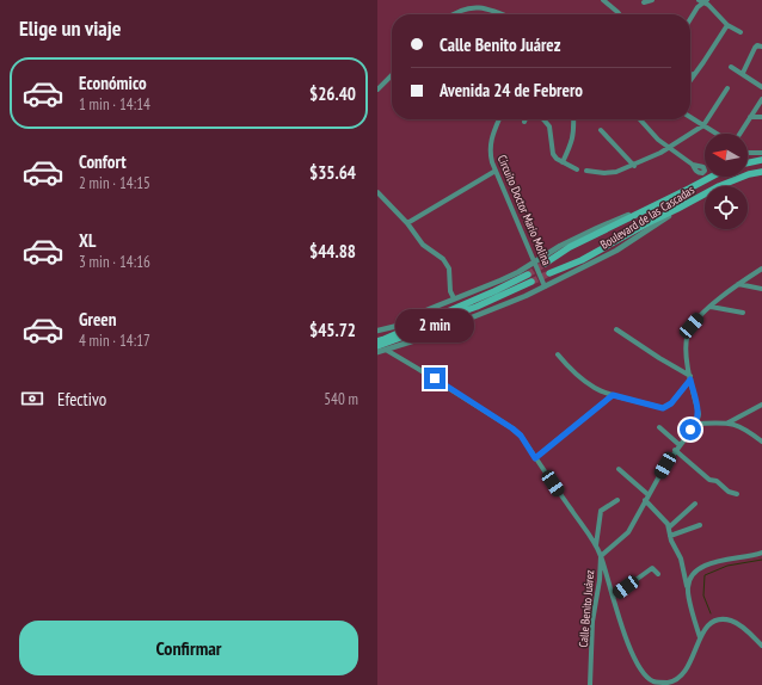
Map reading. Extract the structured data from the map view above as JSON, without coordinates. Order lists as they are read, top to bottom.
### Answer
{
  "streets": {
    "main road": ["Boulevard de las Cascadas"],
    "street": ["Circuito Doctor Mario Molina", "Calle Benito Juárez"]
  },
  "crossings": [
    ["Circuito Doctor Mario Molina", "Boulevard de las Cascadas"]
  ],
  "north": "left",
  "page": {
    "heading": "Elige un viaje",
    "banner": ["Calle Benito Juárez", "Avenida 24 de Febrero"],
    "list": [
      {
        "name": "Económico",
        "note": "1 min · 14:14",
        "value": "$26.40"
      },
      {
        "name": "Confort",
        "note": "2 min · 14:15",
        "value": "$35.64"
      },
      {
        "name": "XL",
        "note": "3 min · 14:16",
        "value": "$44.88"
      },
      {
        "name": "Green",
        "note": "4 min · 14:17",
        "value": "$45.72"
      }
    ],
    "bubble": "2 min",
    "pay": ["Efectivo", "540 m"],
    "buttons": "Confirmar"
  }
}
